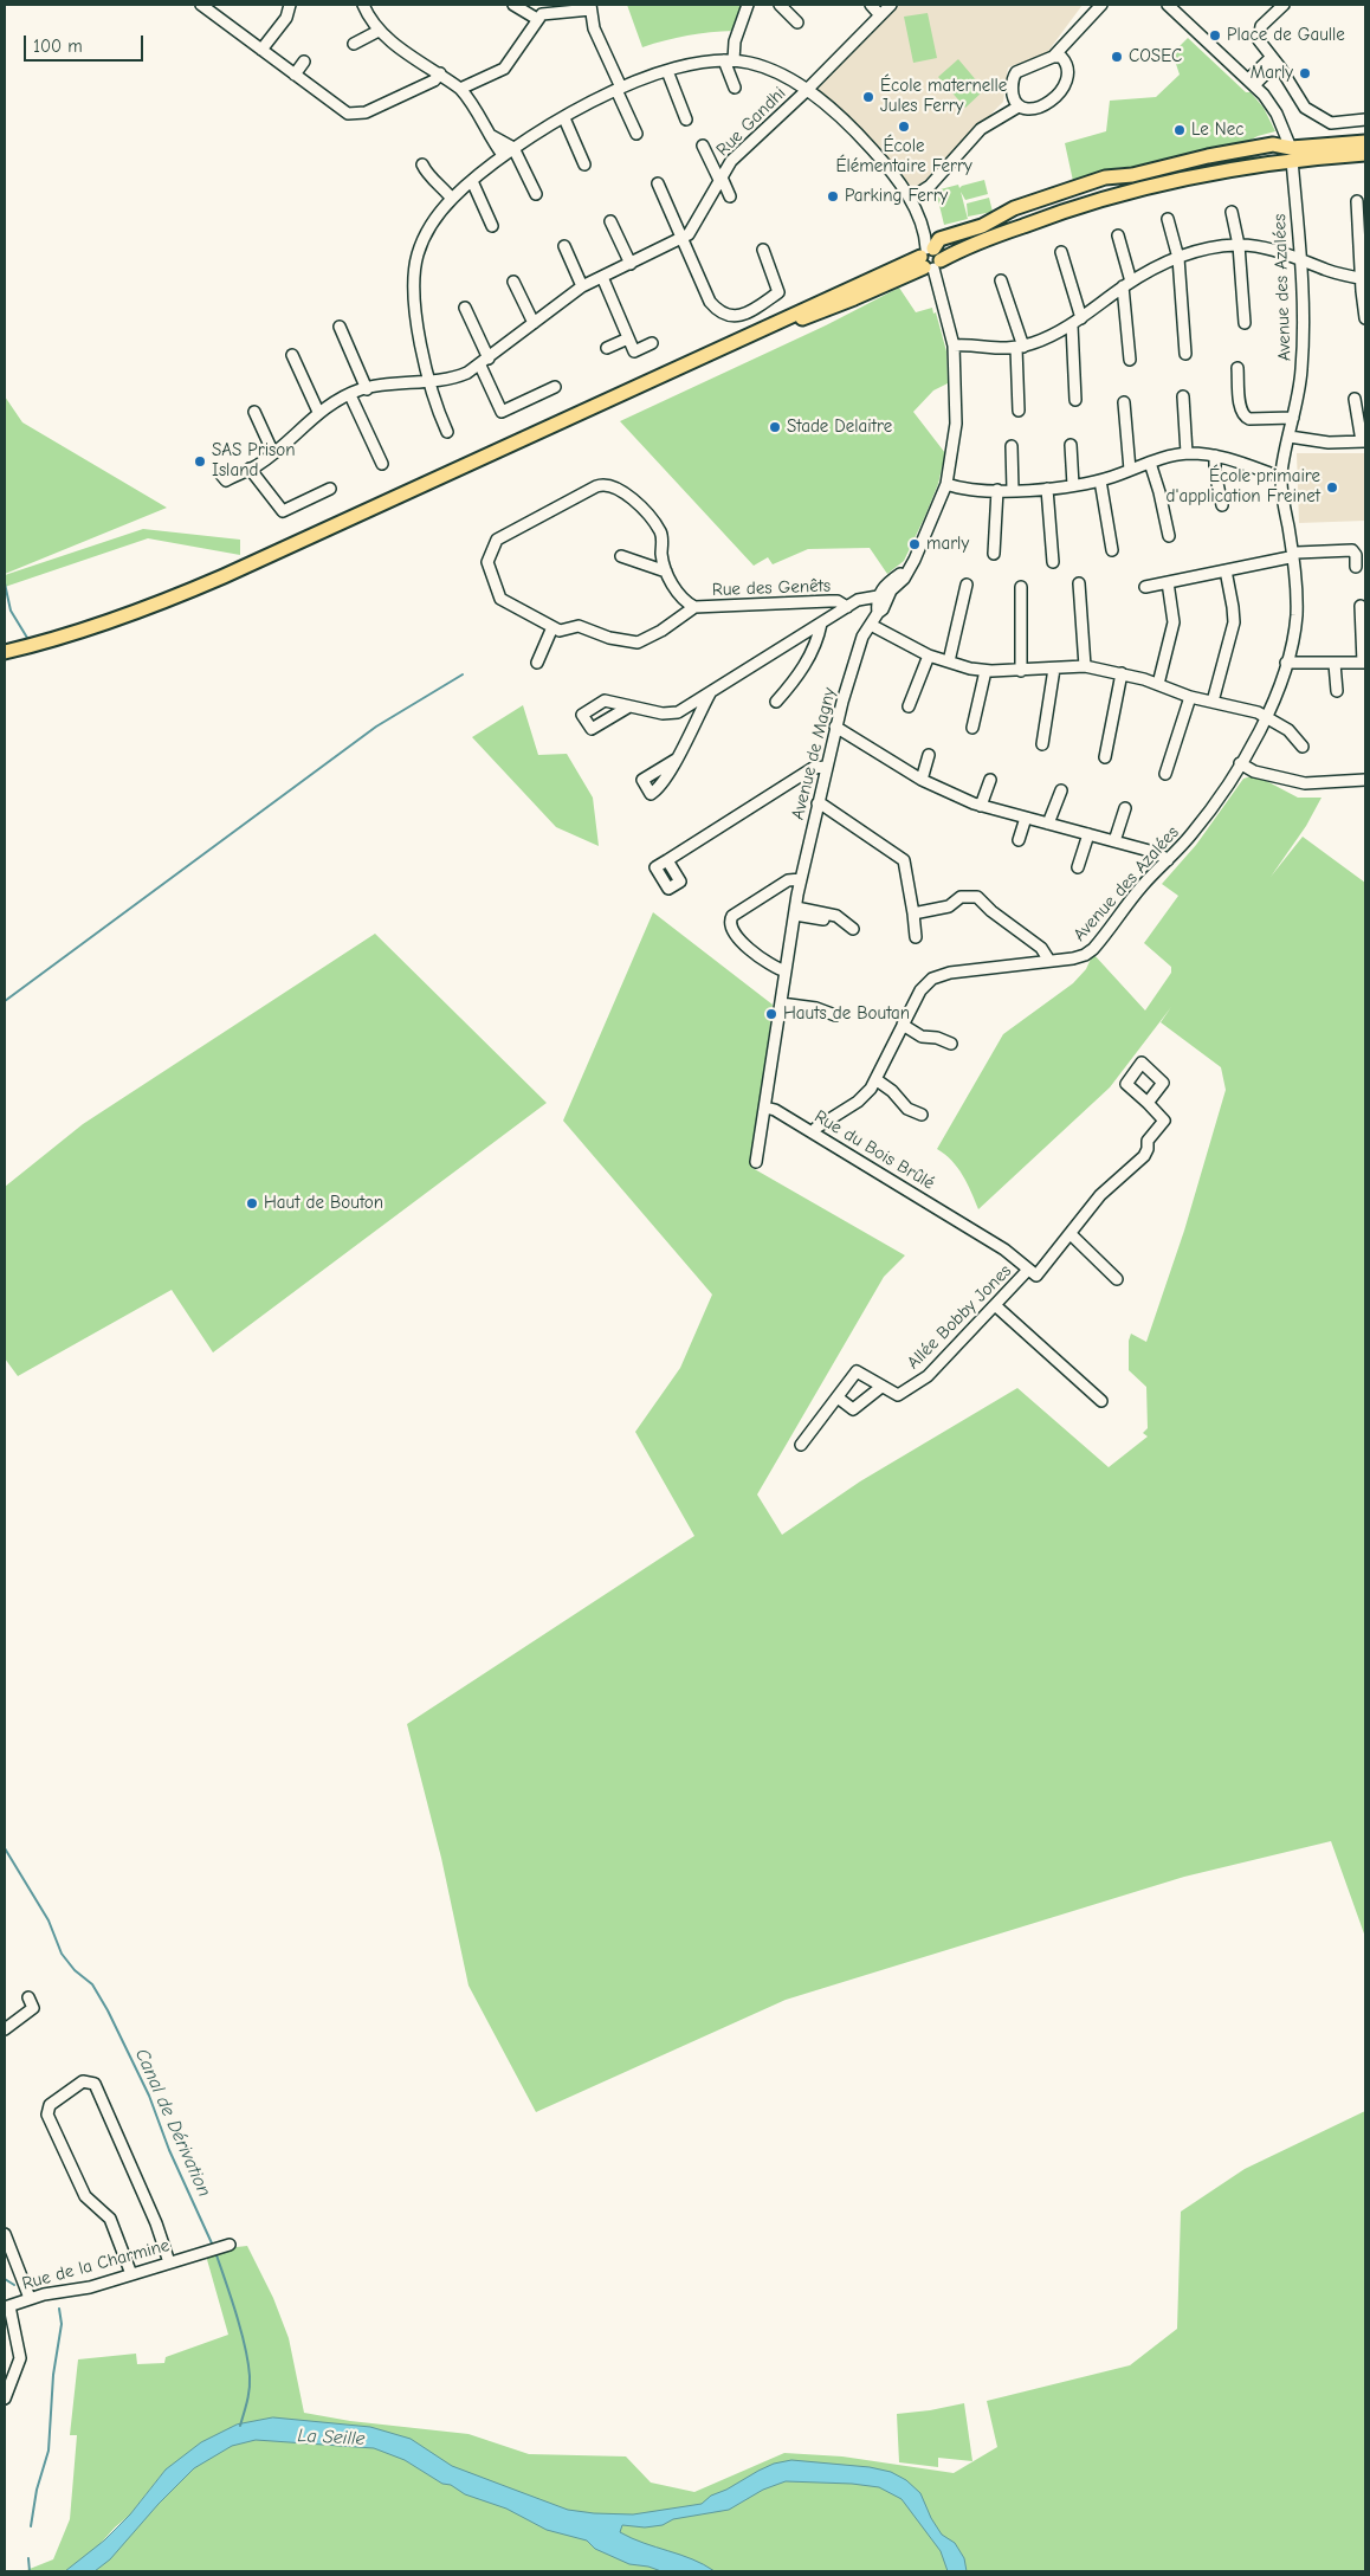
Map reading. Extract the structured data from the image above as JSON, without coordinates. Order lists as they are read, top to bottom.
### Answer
{
  "streets": {
    "street": [
      "Rue Gandhi",
      "Avenue des Azalées",
      "Rue des Genêts",
      "Avenue de Magny",
      "Rue du Bois Brûlé",
      "Allée Bobby Jones",
      "Rue de la Charmine"
    ]
  },
  "crossings": [
    ["Rue Gandhi", "Avenue de Magny"],
    ["Avenue des Azalées", "Rue du Bois Brûlé"],
    ["Avenue de Magny", "Rue du Bois Brûlé"],
    ["Rue du Bois Brûlé", "Allée Bobby Jones"]
  ],
  "water": ["Canal de Dérivation", "La Seille"],
  "places": [
    "Place de Gaulle",
    "COSEC",
    "Marly",
    "École maternelle Jules Ferry",
    "École Élémentaire Ferry",
    "Le Nec",
    "Parking Ferry",
    "Stade Delaitre",
    "SAS Prison Island",
    "École primaire d'application Freinet",
    "marly",
    "Hauts de Boutan",
    "Haut de Bouton"
  ],
  "scale_bar": "100 m"
}
